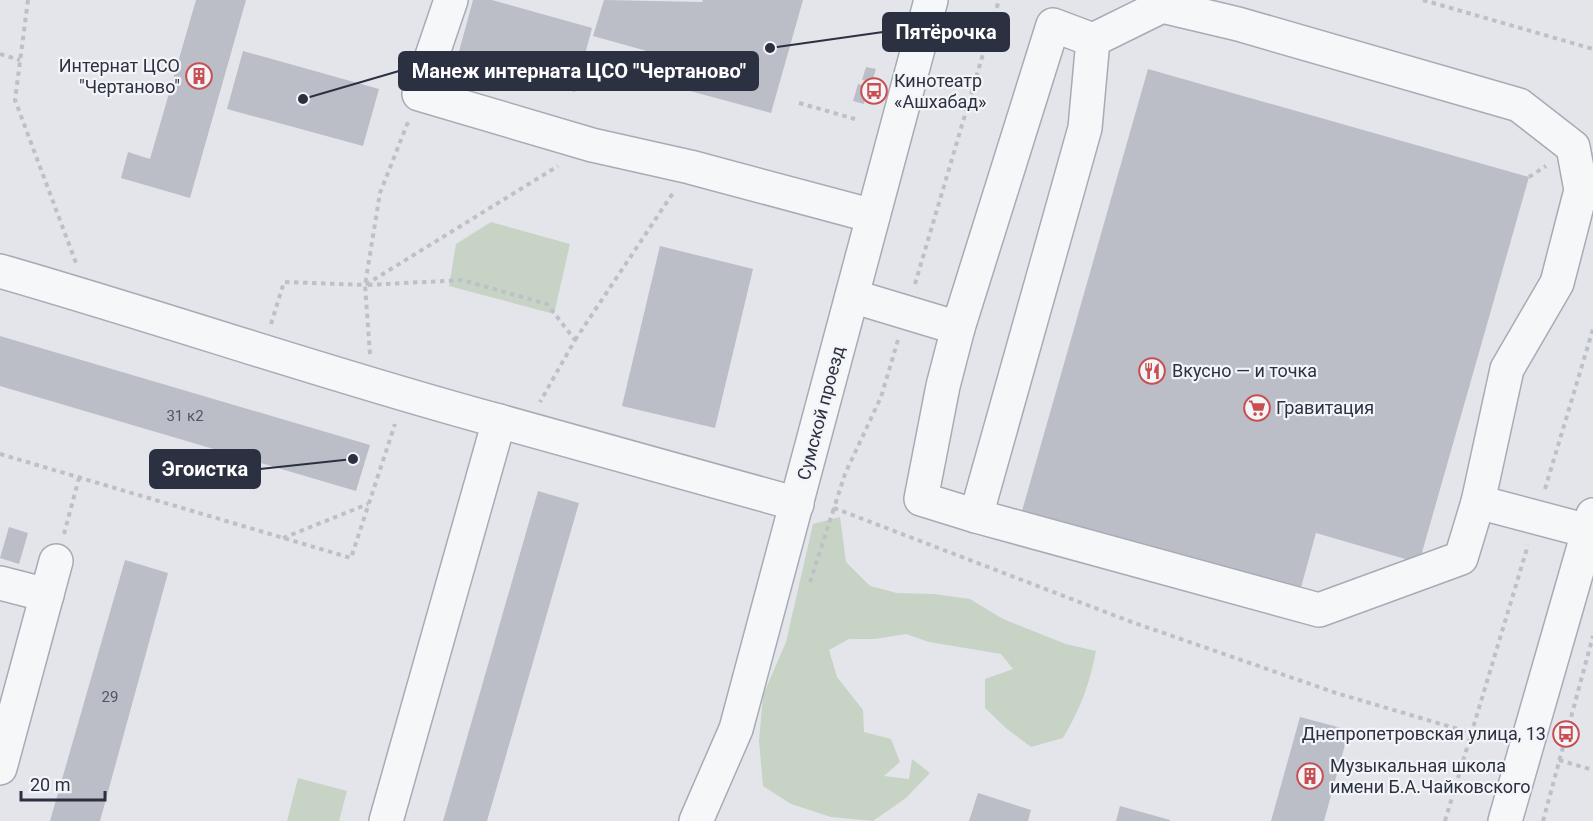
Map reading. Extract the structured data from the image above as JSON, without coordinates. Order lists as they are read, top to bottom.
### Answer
{
  "streets": {
    "street": ["Сумской проезд"]
  },
  "places": {
    "other": ["Пятёрочка", "Манеж интерната ЦСО \"Чертаново\"", "Эгоистка"],
    "building": ["Интернат ЦСО \"Чертаново\"", "Музыкальная школа имени Б.А.Чайковского"],
    "bus stop": ["Кинотеатр «Ашхабад»", "Днепропетровская улица, 13"],
    "restaurant": ["Вкусно — и точка"],
    "supermarket": ["Гравитация"]
  },
  "house_numbers": ["31 к2", "29"],
  "scale_bar": "20 m"
}
